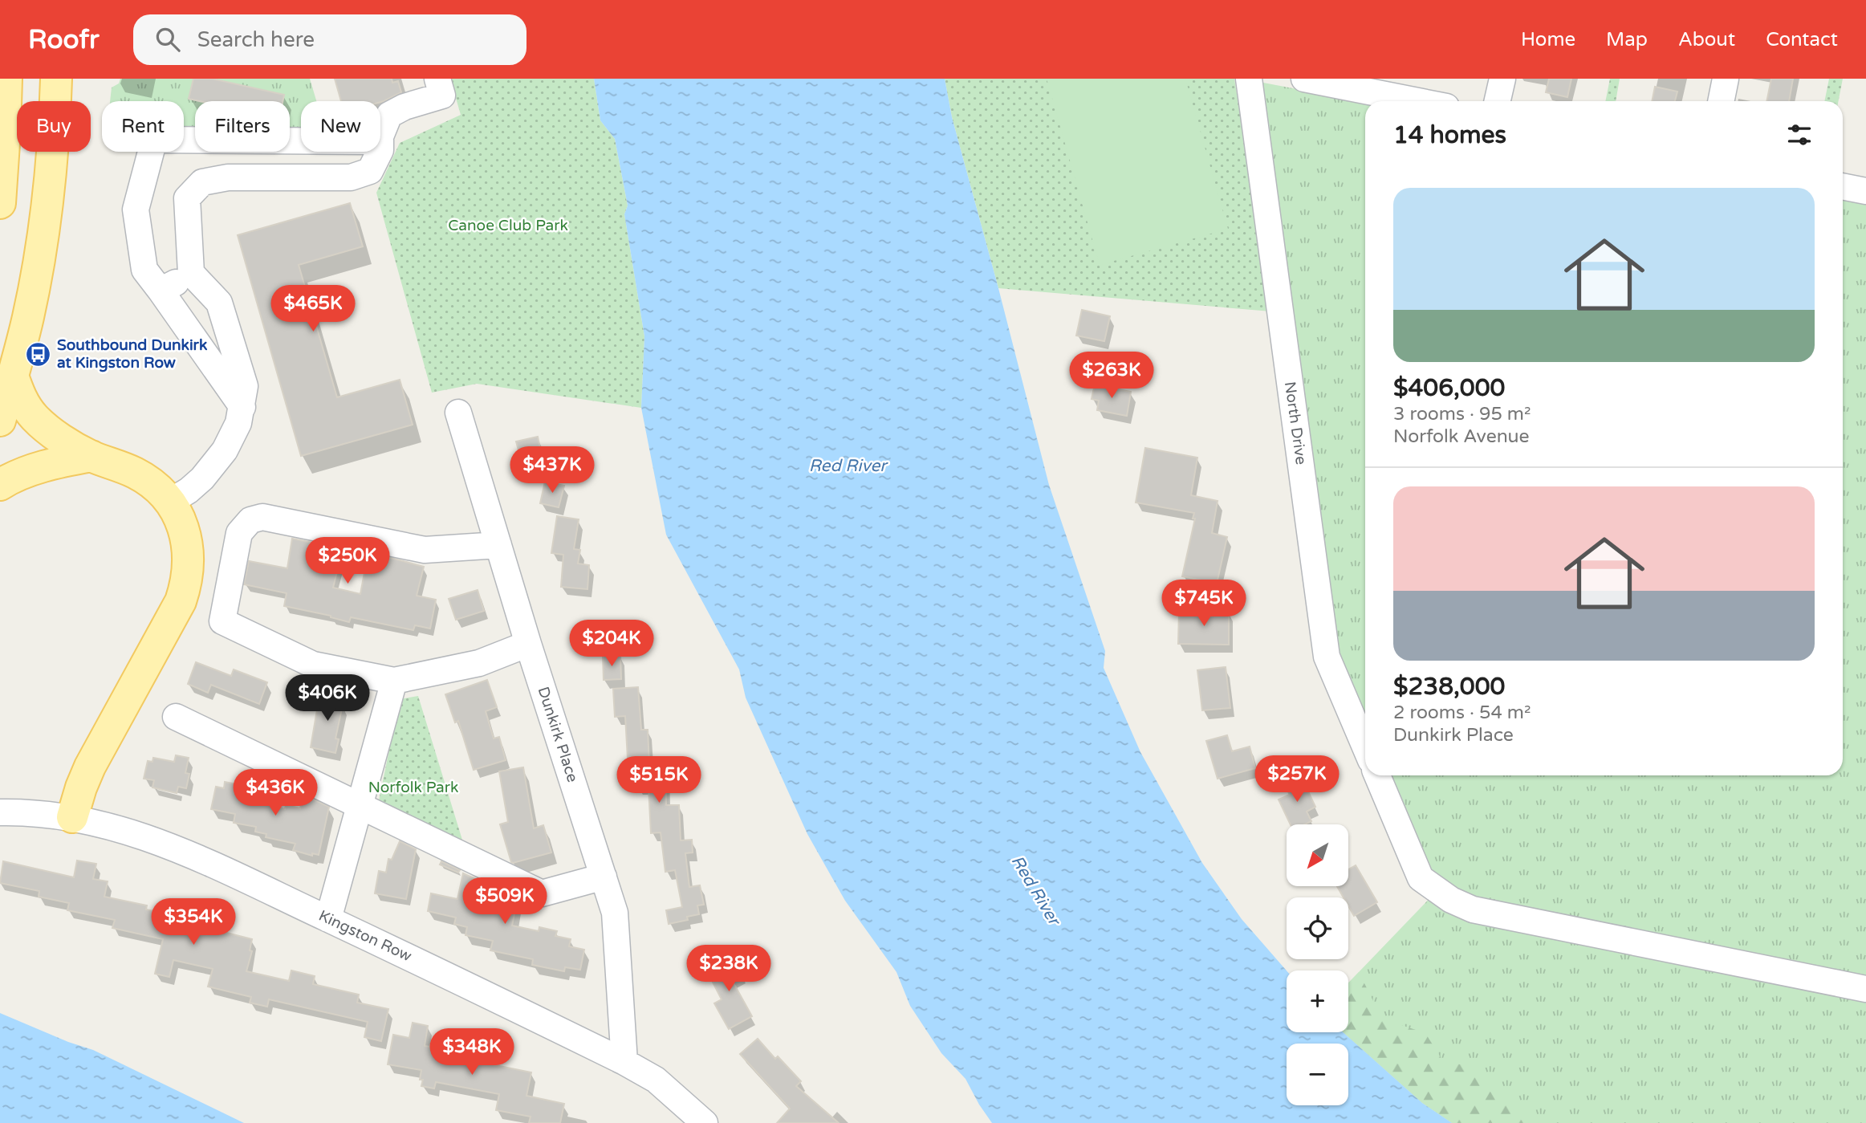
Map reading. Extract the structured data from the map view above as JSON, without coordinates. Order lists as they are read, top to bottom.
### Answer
{
  "streets": {
    "street": ["North Drive", "Dunkirk Place", "Kingston Row"]
  },
  "crossings": [
    ["Dunkirk Place", "Kingston Row"]
  ],
  "water": ["Red River"],
  "parks": ["Canoe Club Park", "Norfolk Park"],
  "places": {
    "bus stop": ["Southbound Dunkirk at Kingston Row"]
  },
  "north": "bottom left",
  "page": {
    "header": "Roofr",
    "search": "Search here",
    "nav": [
      "Home",
      "Map",
      "About",
      "Contact"
    ],
    "chip": [
      "Buy",
      "Rent",
      "Filters",
      "New"
    ],
    "heading": "14 homes",
    "list": [
      {
        "name": "$406,000",
        "note": "3 rooms · 95 m² · Norfolk Avenue"
      },
      {
        "name": "$238,000",
        "note": "2 rooms · 54 m² · Dunkirk Place"
      }
    ],
    "price": [
      "$465K",
      "$263K",
      "$437K",
      "$250K",
      "$745K",
      "$204K",
      "$406K",
      "$257K",
      "$515K",
      "$436K",
      "$509K",
      "$354K",
      "$238K",
      "$348K"
    ],
    "map_buttons": ["+", "−"]
  }
}
